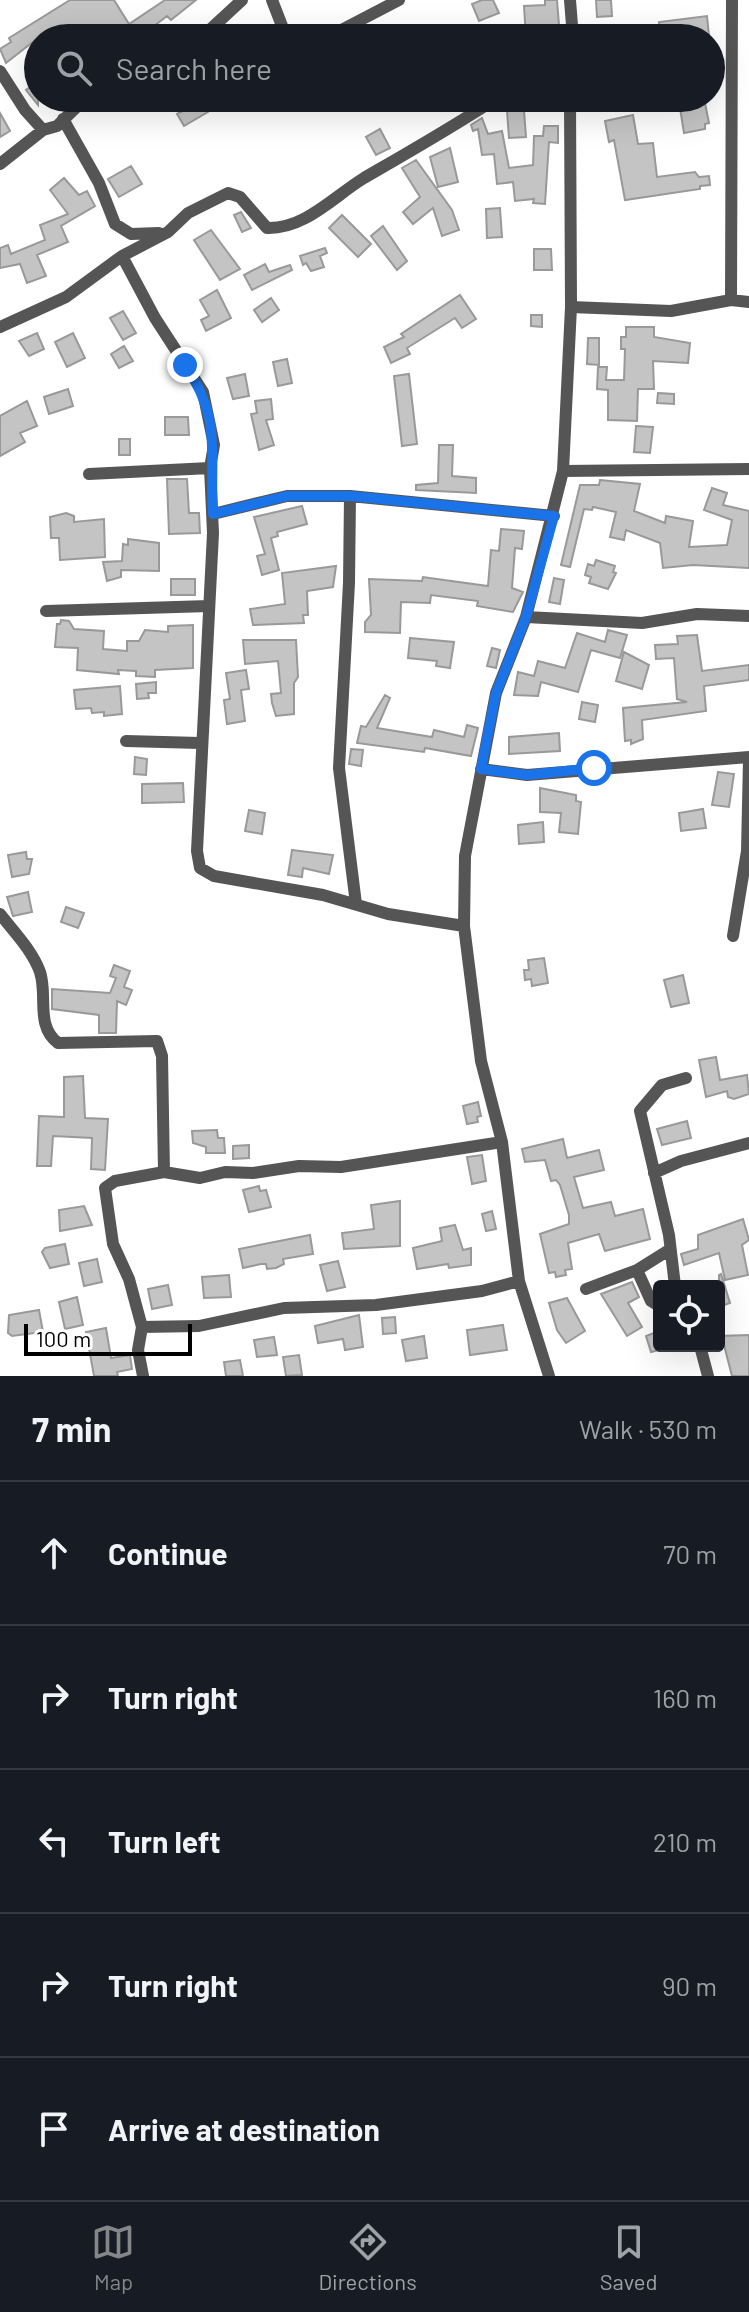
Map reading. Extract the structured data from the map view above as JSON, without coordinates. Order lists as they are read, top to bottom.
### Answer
{
  "scale_bar": "100 m",
  "page": {
    "search": "Search here",
    "scale": "100 m",
    "heading": ["7 min", "Walk · 530 m"],
    "list": [
      ["Continue", "70 m"],
      ["Turn right", "160 m"],
      ["Turn left", "210 m"],
      ["Turn right", "90 m"],
      "Arrive at destination"
    ],
    "nav": ["Map", "Directions", "Saved"]
  }
}
